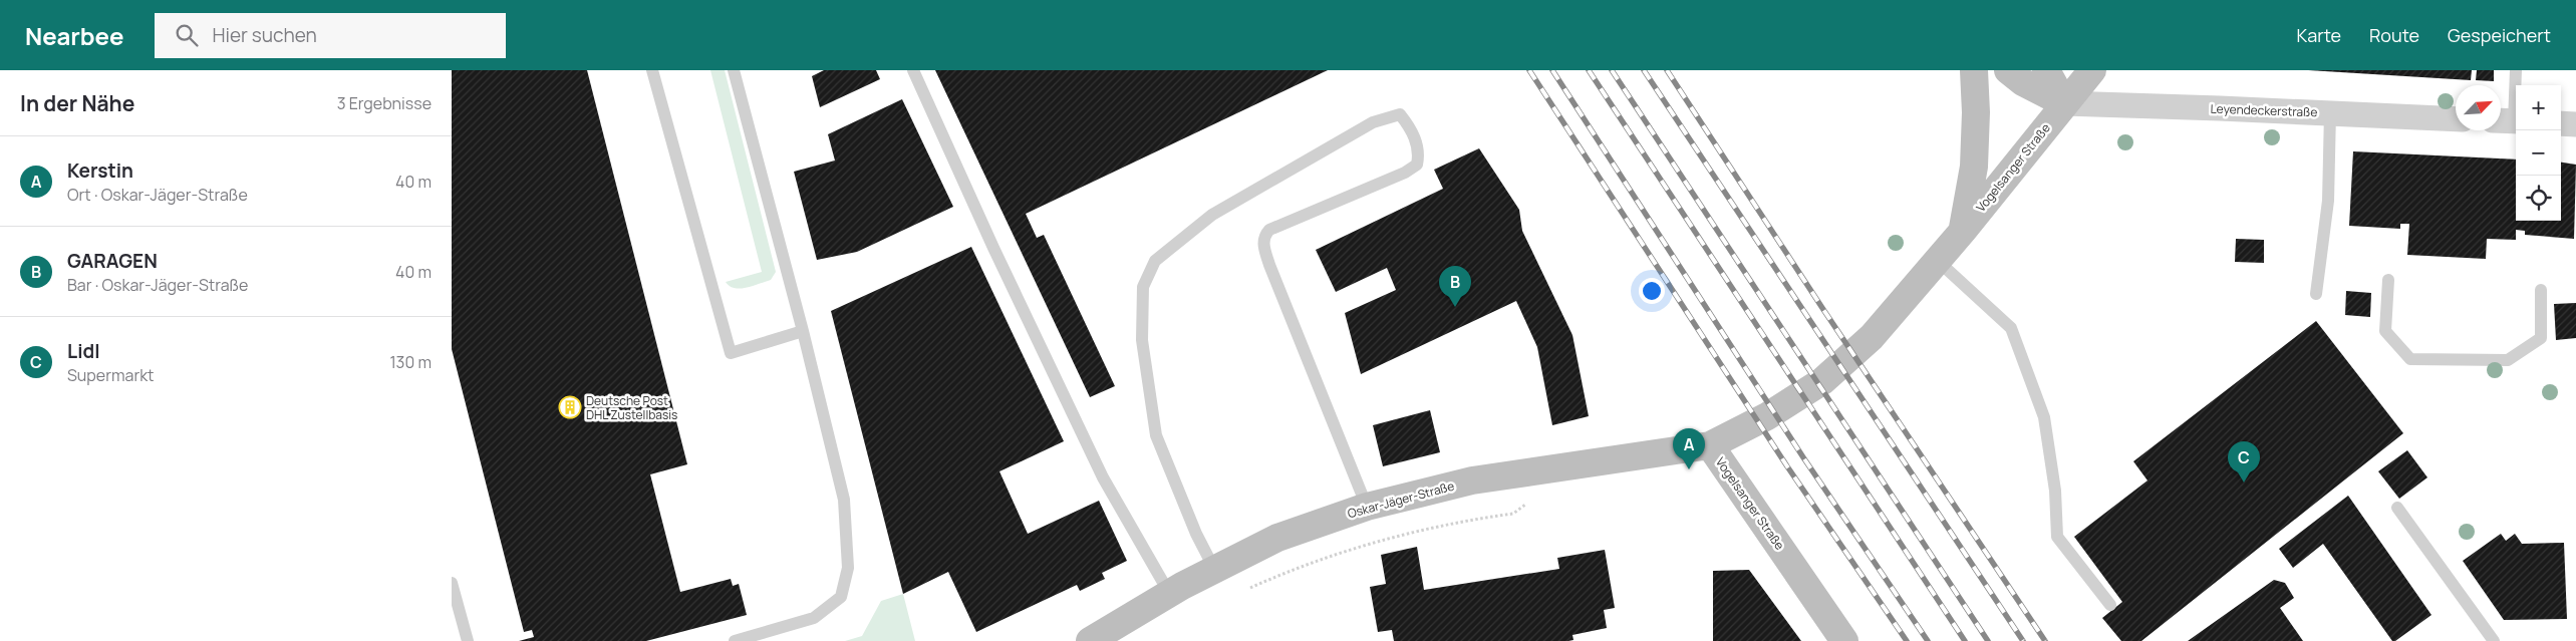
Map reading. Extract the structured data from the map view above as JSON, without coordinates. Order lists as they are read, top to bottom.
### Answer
{
  "streets": {
    "street": ["Leyendeckerstraße", "Vogelsanger Straße", "Oskar-Jäger-Straße"]
  },
  "crossings": [
    ["Leyendeckerstraße", "Vogelsanger Straße"],
    ["Vogelsanger Straße", "Oskar-Jäger-Straße"]
  ],
  "places": {
    "building": ["Deutsche Post DHL Zustellbasis"]
  },
  "north": "top right",
  "page": {
    "header": "Nearbee",
    "search": "Hier suchen",
    "nav": ["Karte", "Route", "Gespeichert"],
    "heading": ["In der Nähe", "3 Ergebnisse"],
    "map_buttons": ["+", "−"],
    "list": [
      {
        "mark": "A",
        "name": "Kerstin",
        "note": "Ort · Oskar-Jäger-Straße",
        "value": "40 m"
      },
      {
        "mark": "B",
        "name": "GARAGEN",
        "note": "Bar · Oskar-Jäger-Straße",
        "value": "40 m"
      },
      {
        "mark": "C",
        "name": "Lidl",
        "note": "Supermarkt",
        "value": "130 m"
      }
    ],
    "pins": ["B", "A", "C"]
  }
}
